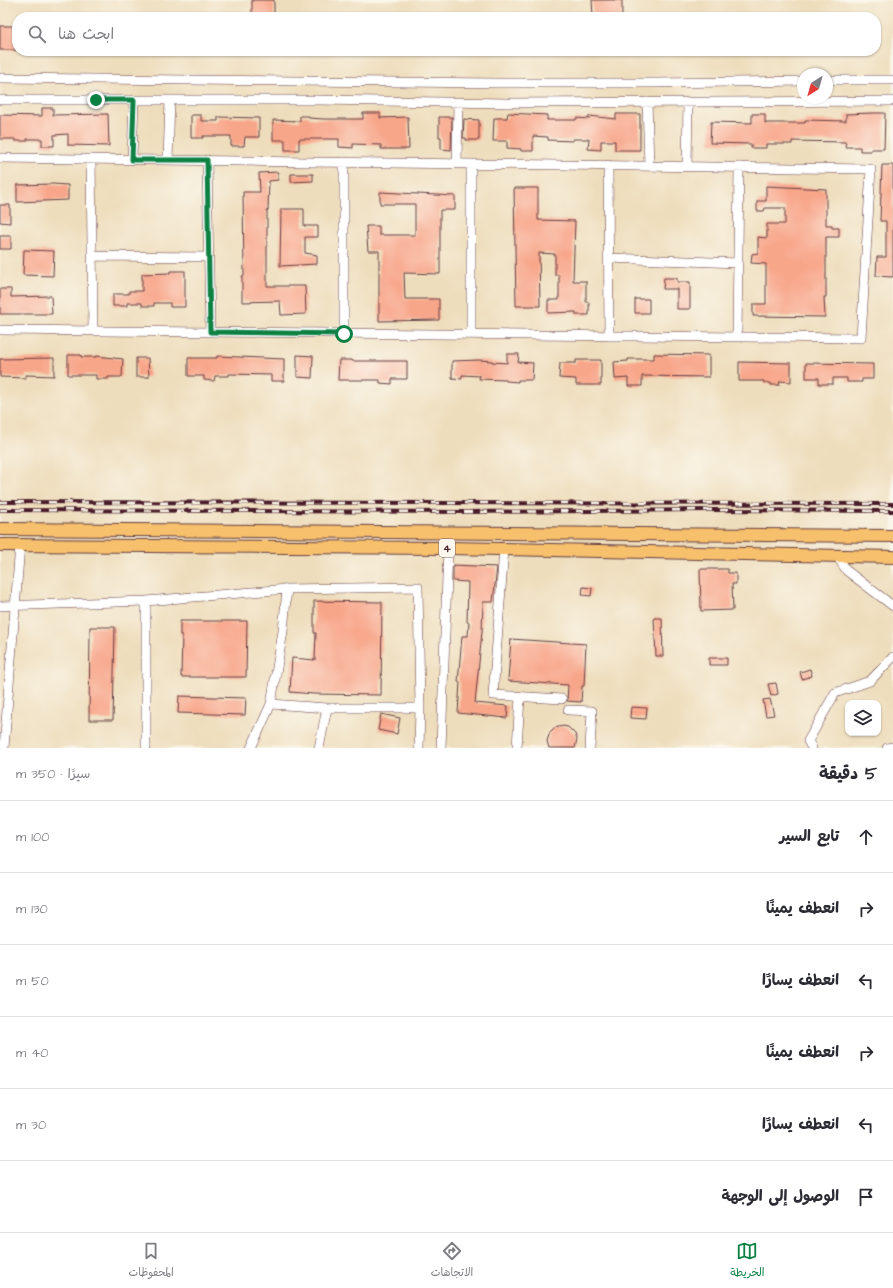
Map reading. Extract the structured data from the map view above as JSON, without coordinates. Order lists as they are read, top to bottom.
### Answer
{
  "streets": {
    "main road": ["4"]
  },
  "north": "bottom left",
  "page": {
    "search": "ابحث هنا",
    "heading": ["5 دقيقة", "سيرًا · 350 m"],
    "list": [
      ["تابع السير", "100 m"],
      ["انعطف يمينًا", "130 m"],
      ["انعطف يسارًا", "50 m"],
      ["انعطف يمينًا", "40 m"],
      ["انعطف يسارًا", "30 m"],
      "الوصول إلى الوجهة"
    ],
    "nav": ["الخريطة", "الاتجاهات", "المحفوظات"]
  }
}
